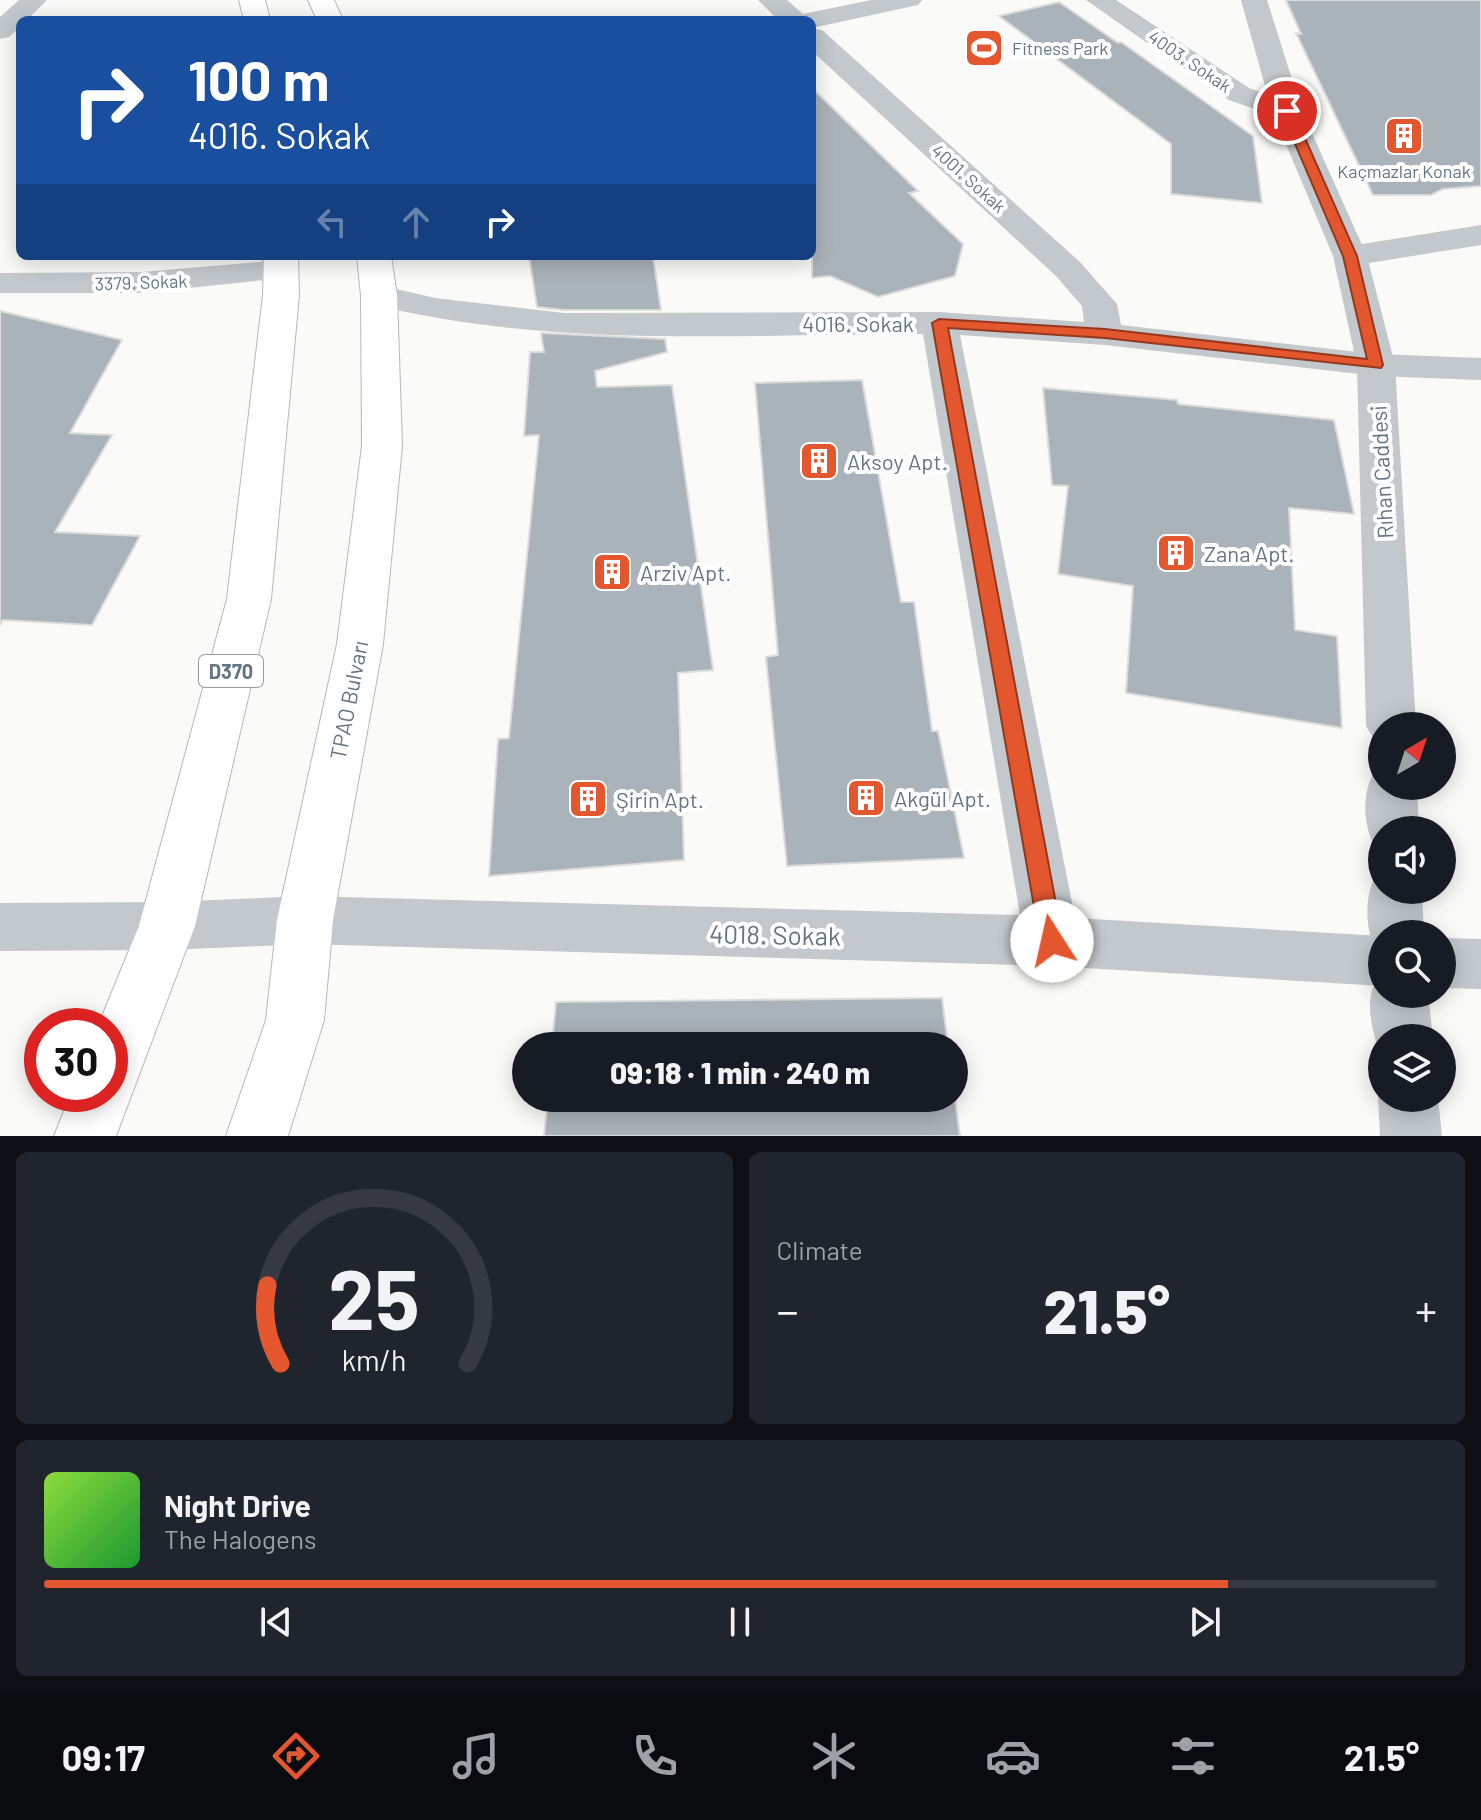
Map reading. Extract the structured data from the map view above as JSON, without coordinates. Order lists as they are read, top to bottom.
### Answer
{
  "streets": {
    "highway": ["D370", "TPAO Bulvarı"],
    "street": [
      "4003. Sokak",
      "4001. Sokak",
      "3379. Sokak",
      "4016. Sokak",
      "Rıhan Caddesi",
      "4018. Sokak"
    ]
  },
  "crossings": [
    ["4003. Sokak", "Rıhan Caddesi"],
    ["4001. Sokak", "4016. Sokak"],
    ["3379. Sokak", "D370"],
    ["4016. Sokak", "Rıhan Caddesi"],
    ["4016. Sokak", "TPAO Bulvarı"],
    ["D370", "4018. Sokak"],
    ["TPAO Bulvarı", "4018. Sokak"]
  ],
  "places": {
    "sports": ["Fitness Park"],
    "building": [
      "Kaçmazlar Konak",
      "Aksoy Apt.",
      "Zana Apt.",
      "Arziv Apt.",
      "Akgül Apt.",
      "Şirin Apt."
    ]
  },
  "north": "top right",
  "page": {
    "turn": ["100 m", "4016. Sokak"],
    "limit": "30",
    "trip": "09:18 · 1 min · 240 m",
    "tile": "Climate",
    "heat": ["−", "21.5°", "+"],
    "song": ["Night Drive", "The Halogens"],
    "tabs": ["09:17", "21.5°"],
    "gauge": ["25", "km/h"]
  }
}
